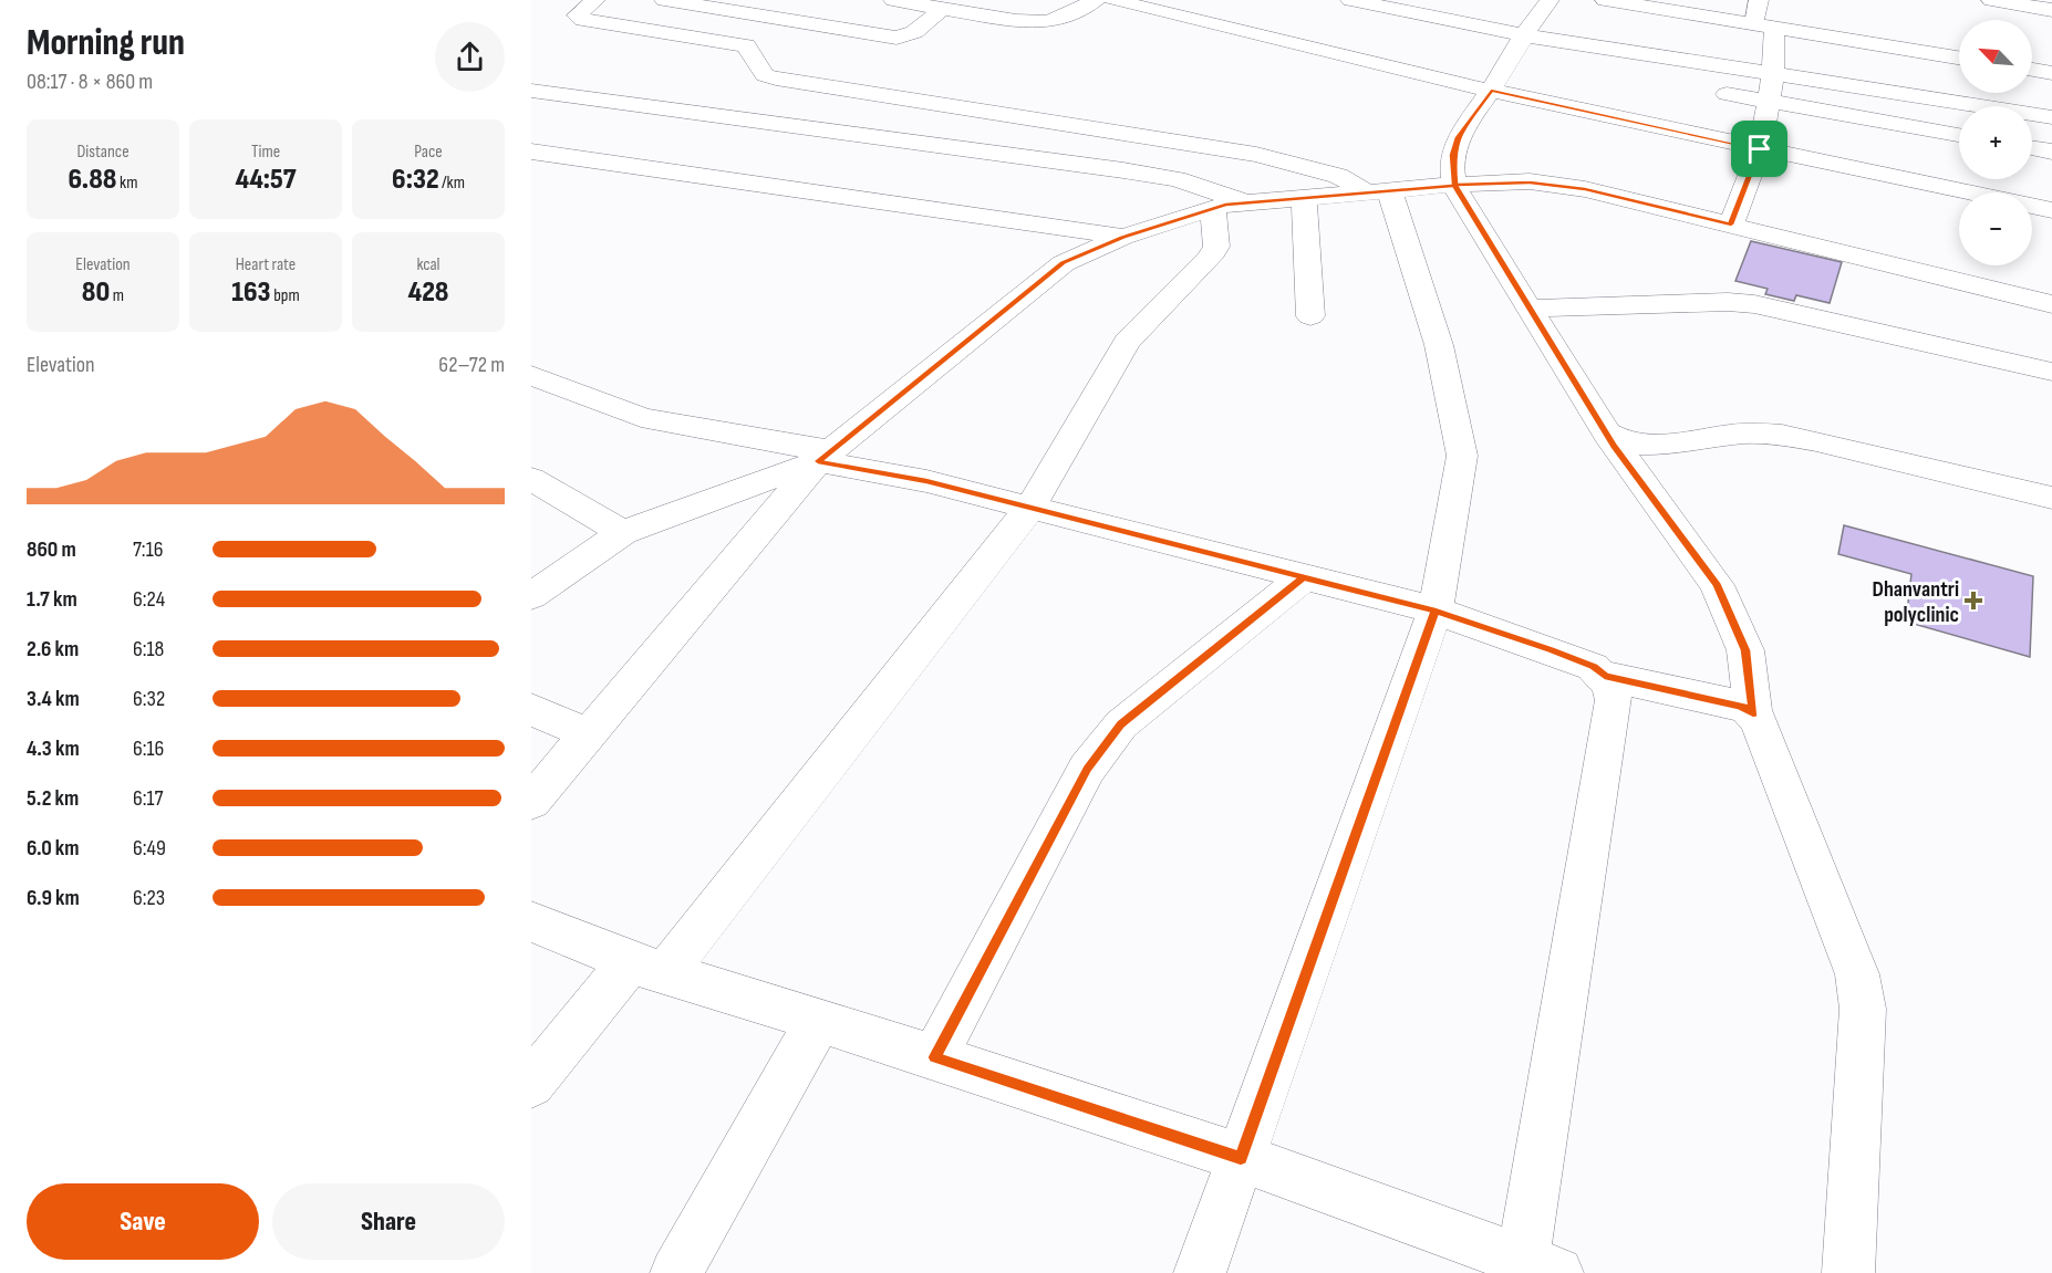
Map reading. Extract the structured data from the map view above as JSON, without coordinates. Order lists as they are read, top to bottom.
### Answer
{
  "places": {
    "health": ["Dhanvantri polyclinic"]
  },
  "north": "top left",
  "page": {
    "heading": ["Morning run", "08:17 · 8 × 860 m"],
    "map_buttons": ["+", "−"],
    "stats": [
      ["Distance", "6.88 km"],
      ["Time", "44:57"],
      ["Pace", "6:32 /km"],
      ["Elevation", "80 m"],
      ["Heart rate", "163 bpm"],
      ["kcal", "428"]
    ],
    "chart": ["Elevation", "62–72 m"],
    "list": [
      {
        "name": "860 m",
        "note": "7:16"
      },
      {
        "name": "1.7 km",
        "note": "6:24"
      },
      {
        "name": "2.6 km",
        "note": "6:18"
      },
      {
        "name": "3.4 km",
        "note": "6:32"
      },
      {
        "name": "4.3 km",
        "note": "6:16"
      },
      {
        "name": "5.2 km",
        "note": "6:17"
      },
      {
        "name": "6.0 km",
        "note": "6:49"
      },
      {
        "name": "6.9 km",
        "note": "6:23"
      }
    ],
    "buttons": ["Save", "Share"]
  }
}
